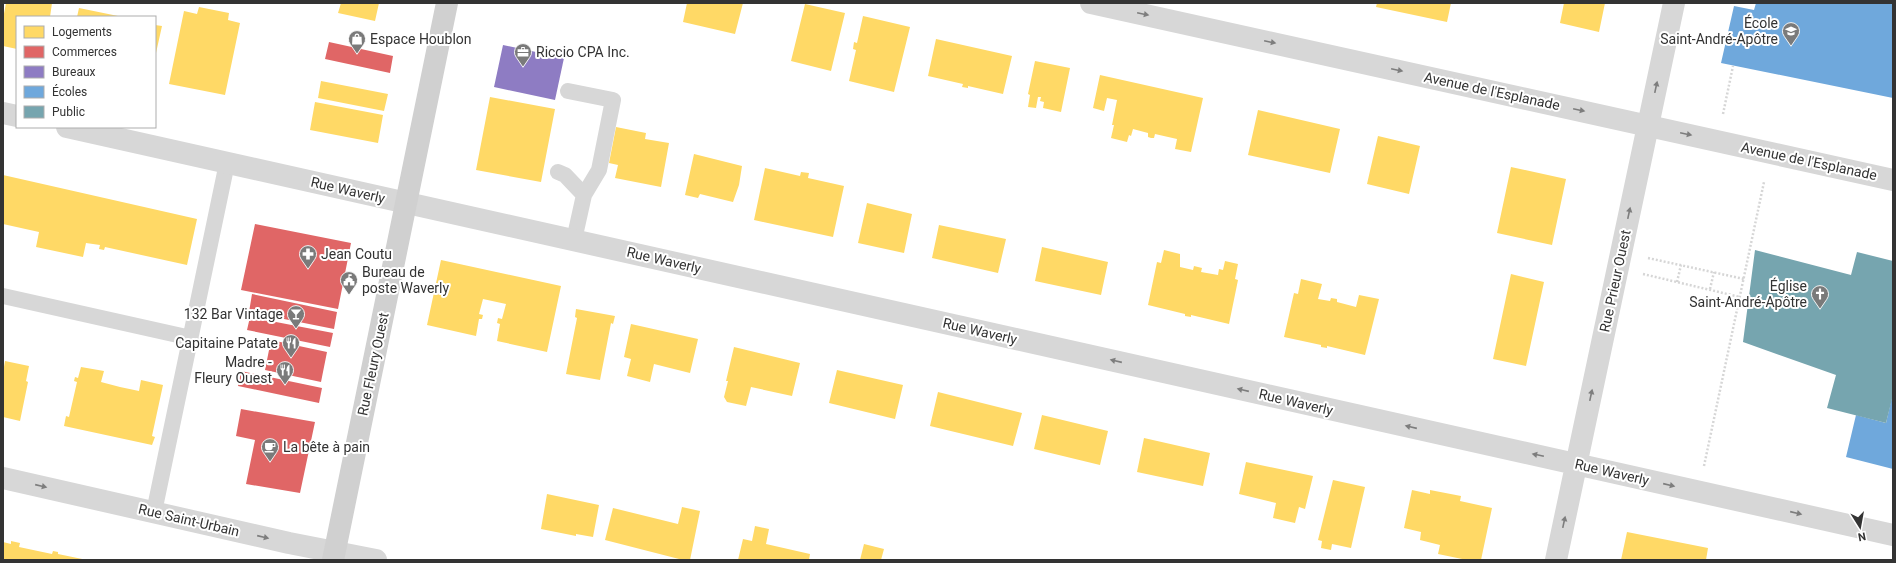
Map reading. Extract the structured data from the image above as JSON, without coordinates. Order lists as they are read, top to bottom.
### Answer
{
  "streets": {
    "street": [
      "Avenue de l'Esplanade",
      "Rue Waverly",
      "Rue Prieur Ouest",
      "Rue Fleury Ouest",
      "Rue Saint-Urbain"
    ]
  },
  "crossings": [
    ["Avenue de l'Esplanade", "Rue Prieur Ouest"],
    ["Rue Waverly", "Rue Prieur Ouest"],
    ["Rue Waverly", "Rue Fleury Ouest"],
    ["Rue Fleury Ouest", "Rue Saint-Urbain"]
  ],
  "one_way": ["Avenue de l'Esplanade", "Rue Prieur Ouest", "Rue Saint-Urbain"],
  "places": {
    "school or university": ["École Saint-André-Apôtre"],
    "shop": ["Espace Houblon"],
    "office": ["Riccio CPA Inc."],
    "pharmacy": ["Jean Coutu"],
    "public building": ["Bureau de poste Waverly"],
    "church": ["Église Saint-André-Apôtre"],
    "bar": ["132 Bar Vintage"],
    "restaurant": ["Capitaine Patate", "Madre - Fleury Ouest"],
    "cafe": ["La bête à pain"]
  },
  "legend": [
    "Logements",
    "Commerces",
    "Bureaux",
    "Écoles",
    "Public"
  ],
  "north": "bottom"
}
